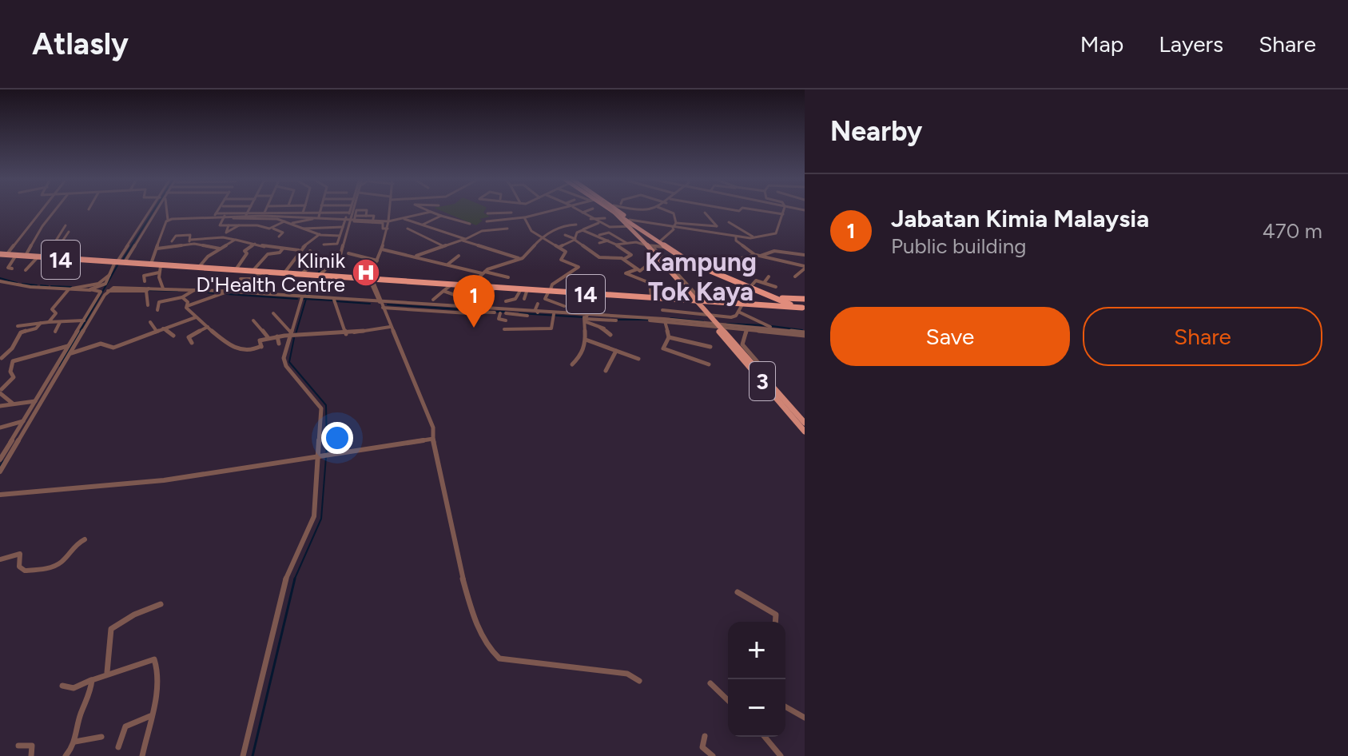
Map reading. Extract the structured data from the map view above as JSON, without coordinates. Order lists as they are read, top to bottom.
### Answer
{
  "streets": {
    "highway": ["14"],
    "main road": ["3"]
  },
  "districts": ["Kampung Tok Kaya"],
  "places": {
    "hospital": ["Klinik D'Health Centre"]
  },
  "page": {
    "header": "Atlasly",
    "nav": ["Map", "Layers", "Share"],
    "heading": "Nearby",
    "list": [
      {
        "mark": "1",
        "name": "Jabatan Kimia Malaysia",
        "note": "Public building",
        "value": "470 m"
      }
    ],
    "pins": "1",
    "buttons": ["Save", "Share"],
    "map_buttons": ["+", "−"]
  }
}
